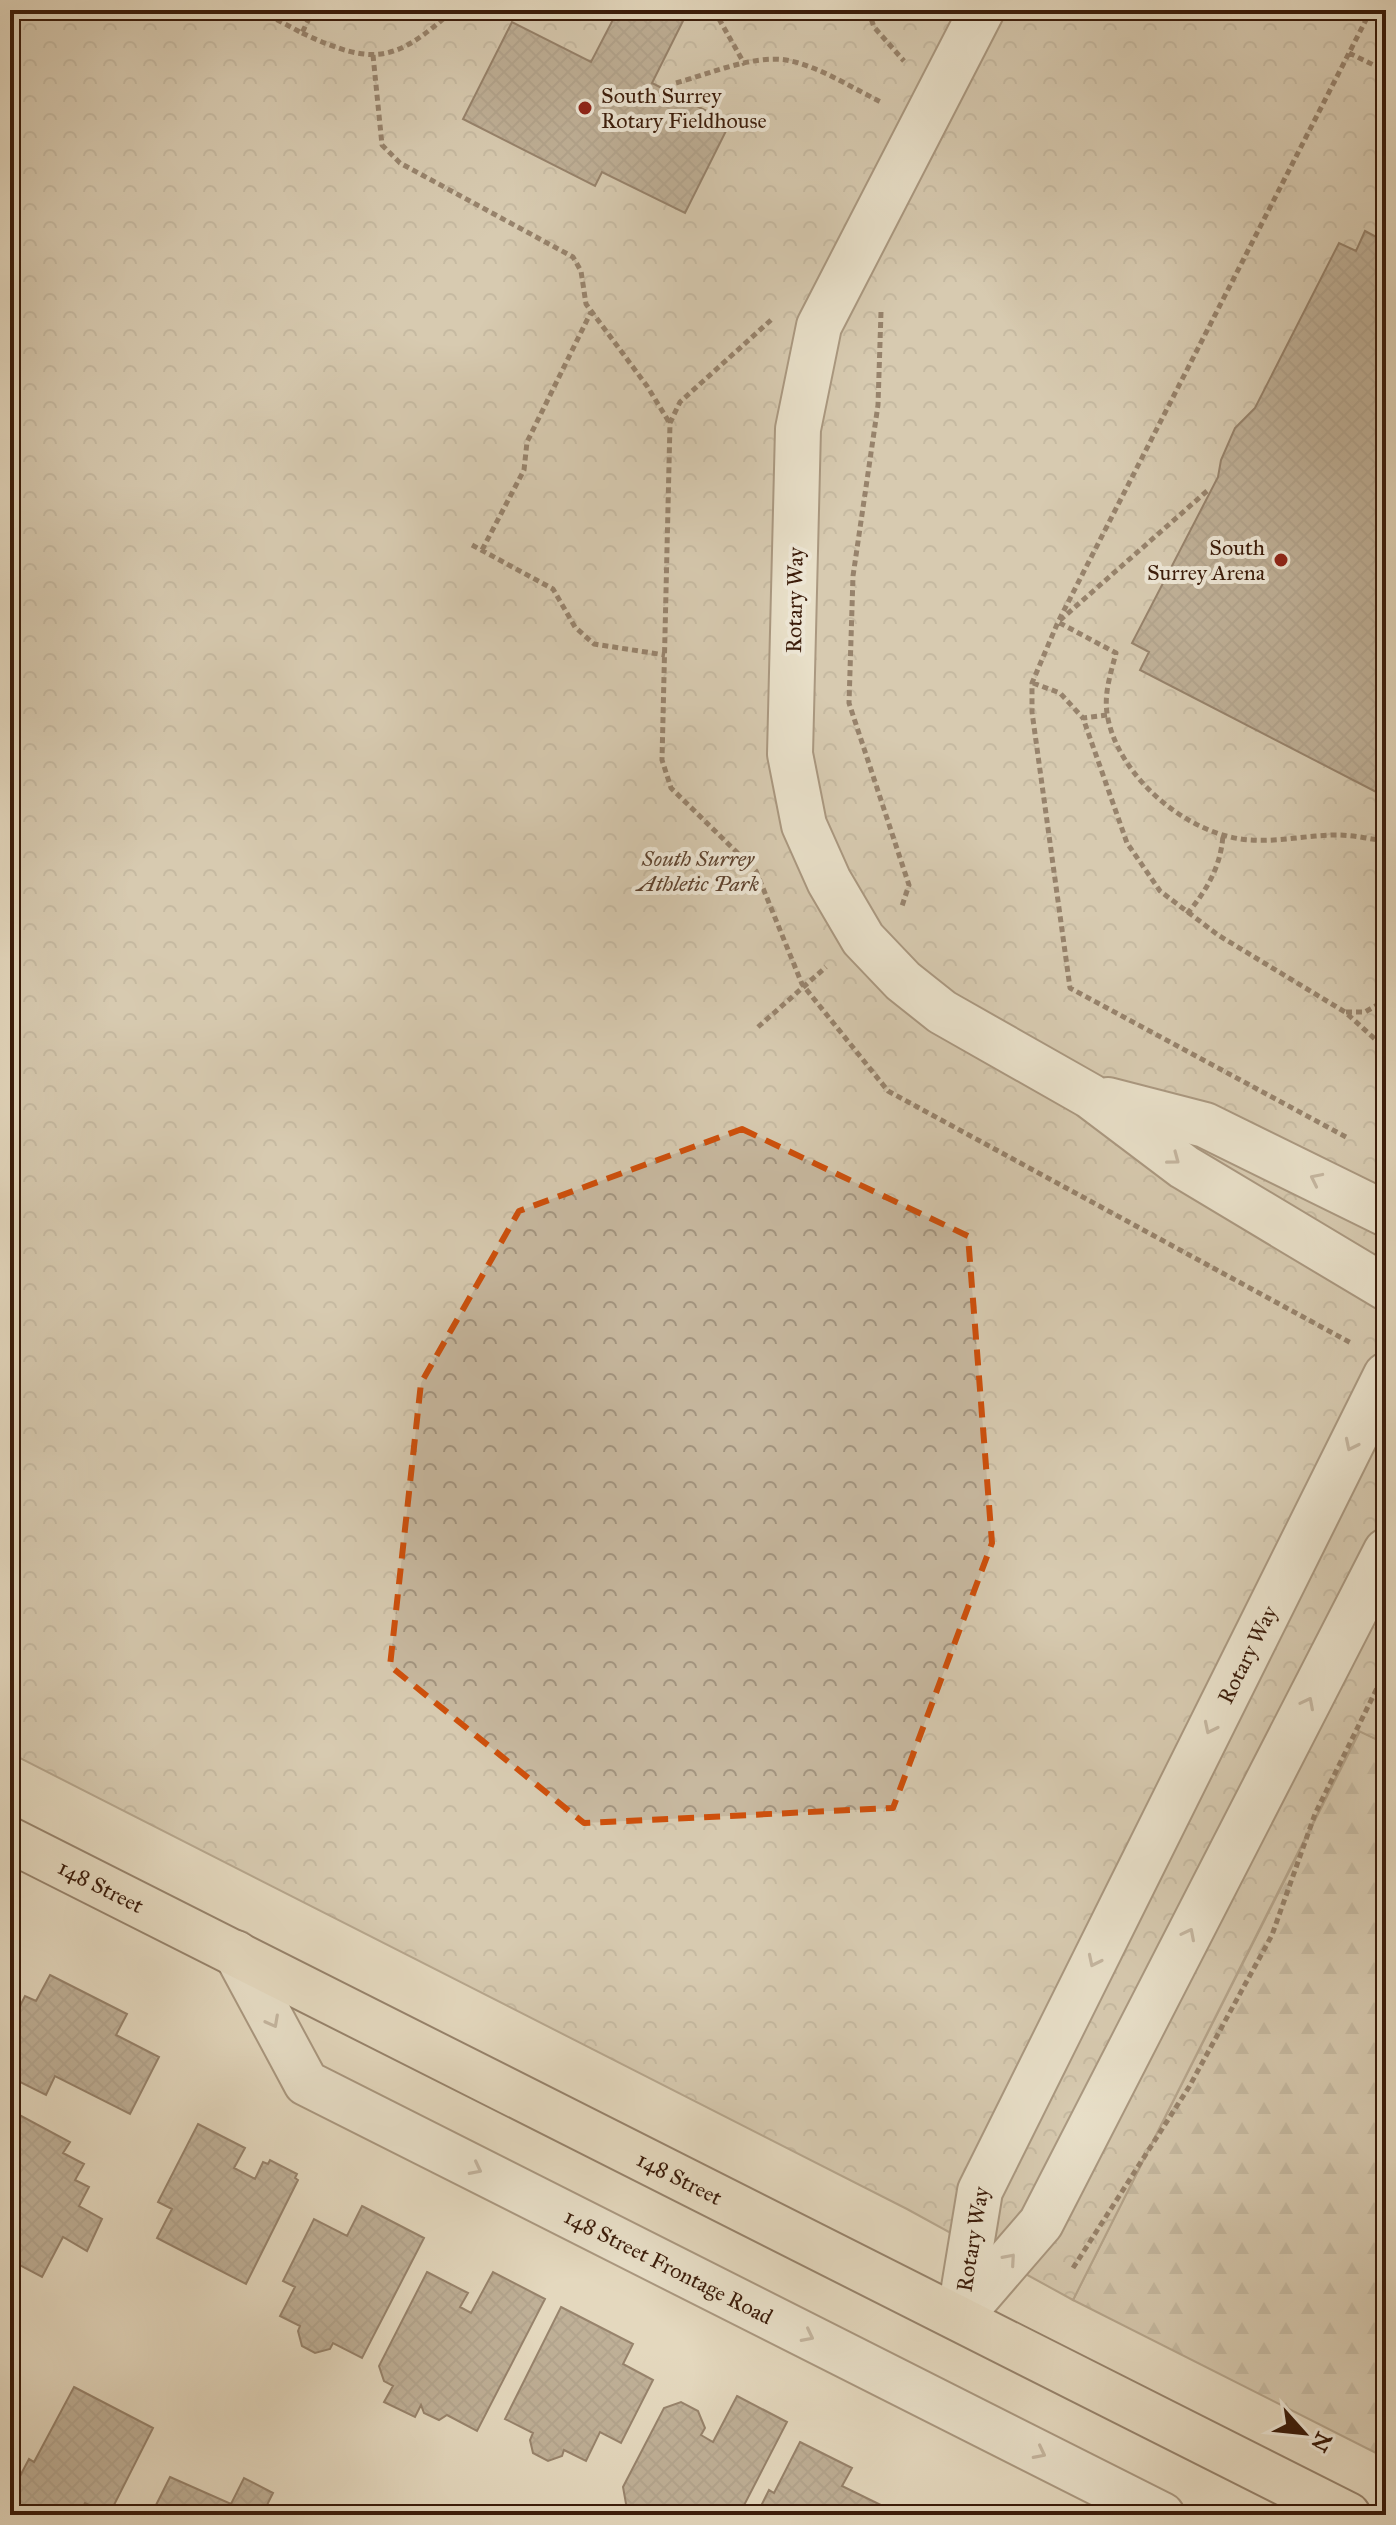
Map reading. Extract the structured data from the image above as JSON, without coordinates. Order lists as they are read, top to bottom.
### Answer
{
  "streets": {
    "main road": ["148 Street"],
    "street": ["Rotary Way", "148 Street Frontage Road"]
  },
  "crossings": [
    ["Rotary Way", "148 Street"],
    ["148 Street", "148 Street Frontage Road"]
  ],
  "one_way": ["148 Street Frontage Road"],
  "parks": ["South Surrey Athletic Park"],
  "places": ["South Surrey Rotary Fieldhouse", "South Surrey Arena"],
  "north": "bottom right"
}
